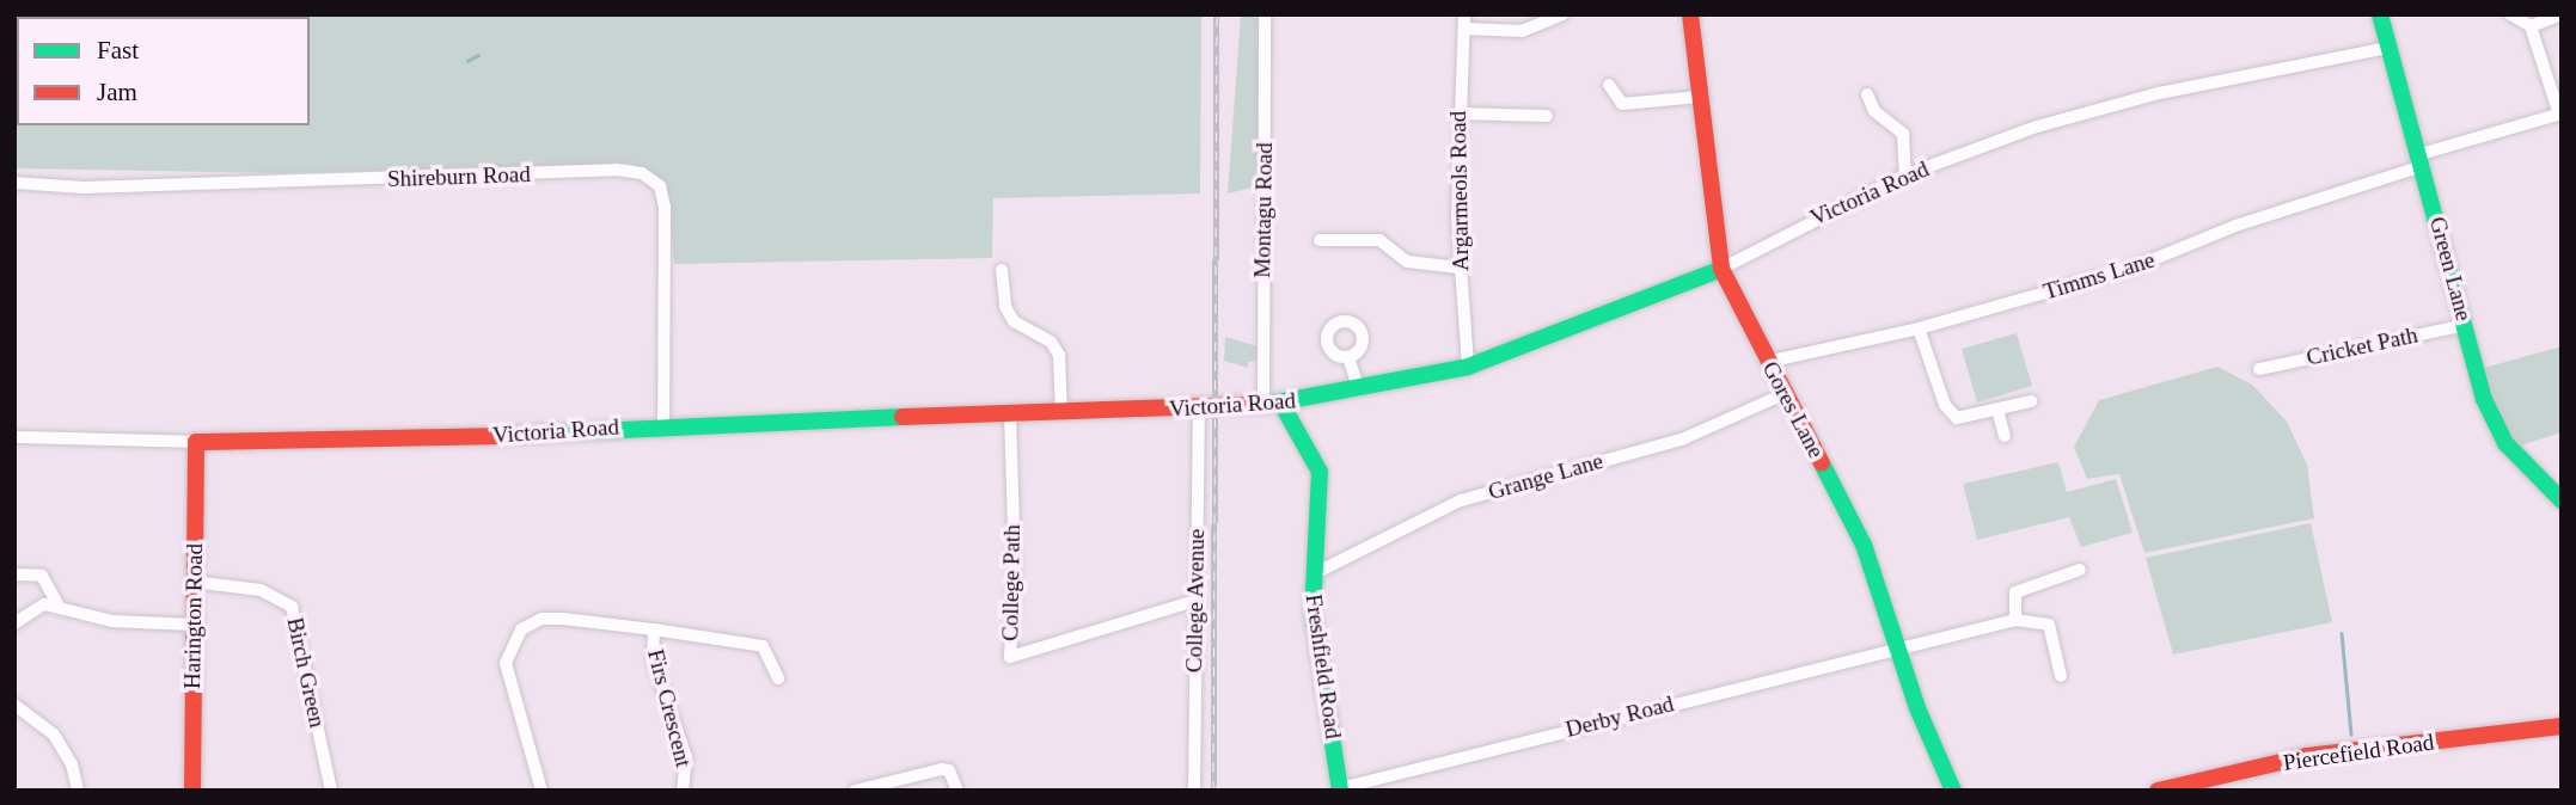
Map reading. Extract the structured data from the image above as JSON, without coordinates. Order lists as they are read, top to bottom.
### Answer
{
  "streets": {
    "street": [
      "Shireburn Road",
      "Argarmeols Road",
      "Victoria Road",
      "Montagu Road",
      "Green Lane",
      "Timms Lane",
      "Cricket Path",
      "Gores Lane",
      "Grange Lane",
      "College Path",
      "College Avenue",
      "Harington Road",
      "Freshfield Road",
      "Birch Green",
      "Firs Crescent",
      "Derby Road",
      "Piercefield Road"
    ]
  },
  "crossings": [
    ["Shireburn Road", "Victoria Road"],
    ["Argarmeols Road", "Victoria Road"],
    ["Victoria Road", "Montagu Road"],
    ["Victoria Road", "Green Lane"],
    ["Victoria Road", "Gores Lane"],
    ["Victoria Road", "College Path"],
    ["Victoria Road", "College Avenue"],
    ["Victoria Road", "Harington Road"],
    ["Victoria Road", "Freshfield Road"],
    ["Montagu Road", "Freshfield Road"],
    ["Green Lane", "Timms Lane"],
    ["Green Lane", "Cricket Path"],
    ["Timms Lane", "Gores Lane"],
    ["Gores Lane", "Grange Lane"],
    ["Gores Lane", "Derby Road"],
    ["Grange Lane", "Freshfield Road"],
    ["College Path", "College Avenue"],
    ["Harington Road", "Birch Green"],
    ["Freshfield Road", "Derby Road"]
  ],
  "legend": ["Fast", "Jam"]
}
